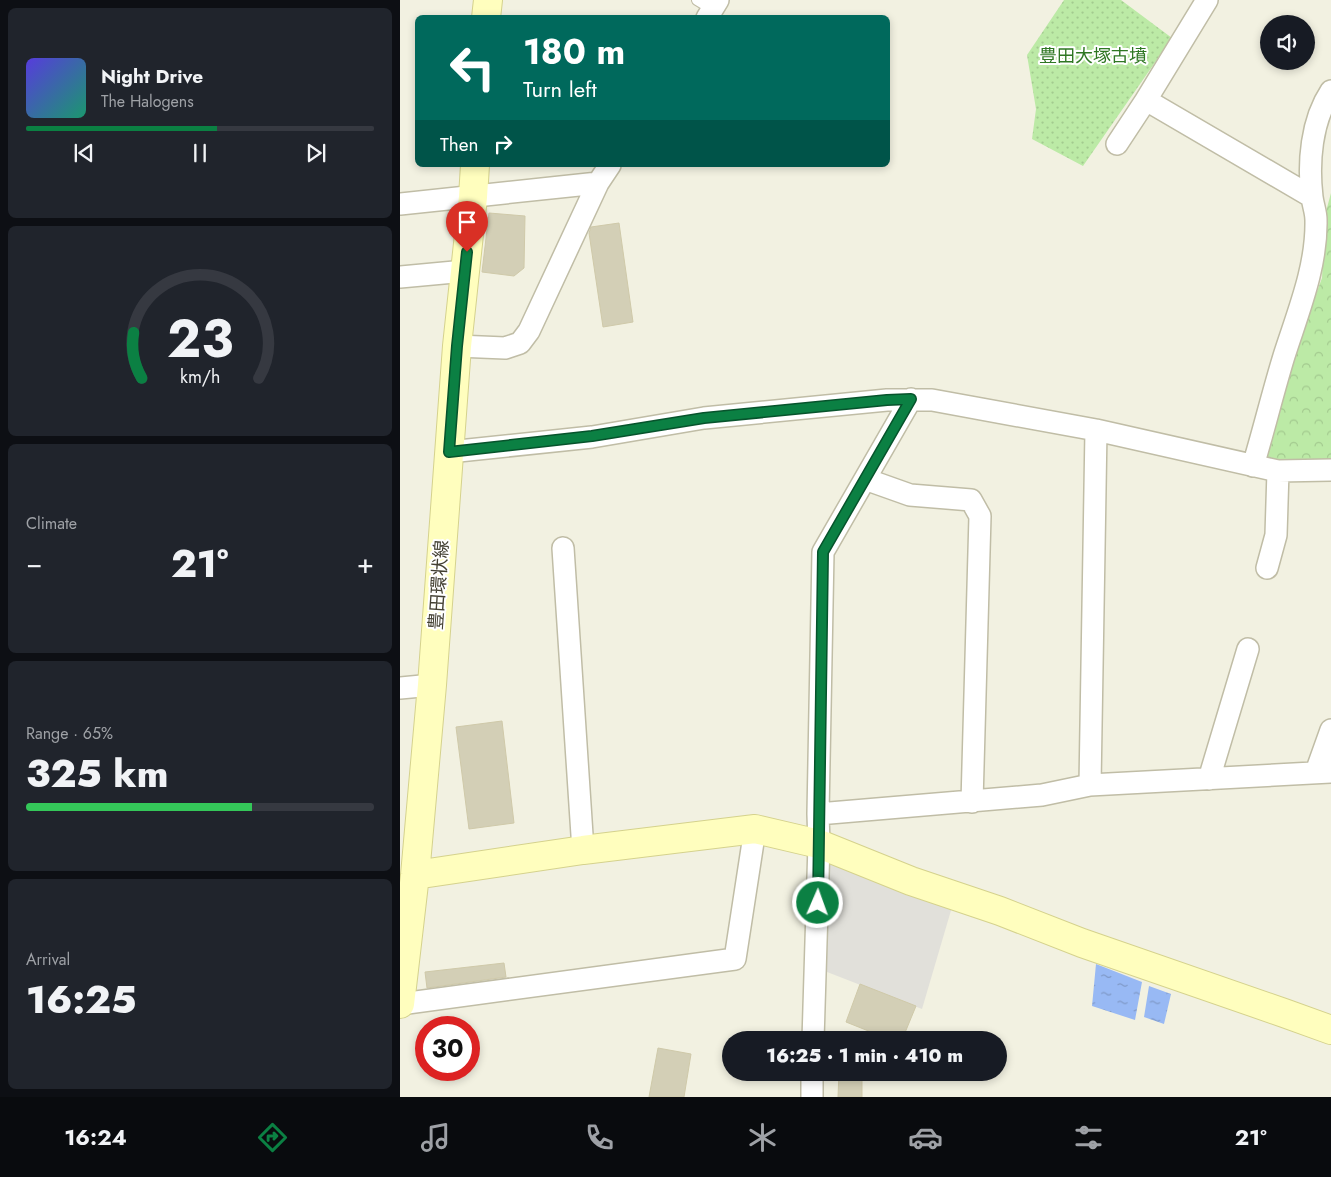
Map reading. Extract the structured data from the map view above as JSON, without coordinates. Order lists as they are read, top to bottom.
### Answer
{
  "streets": {
    "street": ["豊田環状線"]
  },
  "parks": ["豊田大塚古墳"],
  "page": {
    "turn": ["180 m", "Turn left"],
    "song": ["Night Drive", "The Halogens"],
    "then": "Then",
    "tile": [
      "Climate",
      ["Range · 65%", "325 km"],
      ["Arrival", "16:25"]
    ],
    "heat": ["−", "21°", "+"],
    "limit": "30",
    "trip": "16:25 · 1 min · 410 m",
    "tabs": ["16:24", "21°"],
    "gauge": ["23", "km/h"]
  }
}
